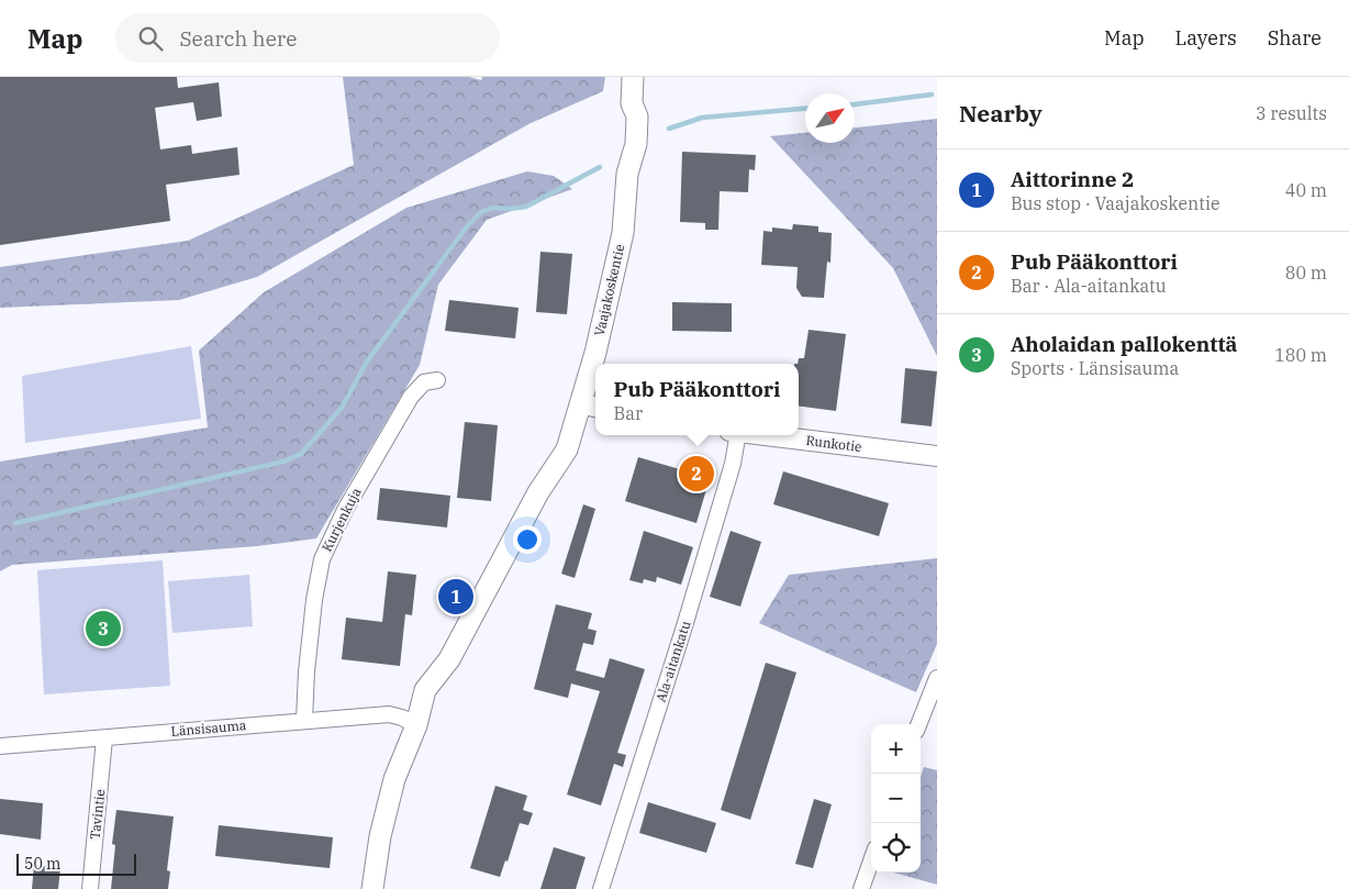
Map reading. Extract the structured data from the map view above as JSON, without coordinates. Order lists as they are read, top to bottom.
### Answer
{
  "streets": {
    "main road": ["Vaajakoskentie"],
    "street": [
      "Runkotie",
      "Kurjenkuja",
      "Ala-aitankatu",
      "Länsisauma",
      "Tavintie"
    ]
  },
  "crossings": [
    ["Vaajakoskentie", "Länsisauma"],
    ["Kurjenkuja", "Länsisauma"],
    ["Länsisauma", "Tavintie"]
  ],
  "scale_bar": "50 m",
  "north": "top right",
  "page": {
    "header": "Map",
    "search": "Search here",
    "nav": ["Map", "Layers", "Share"],
    "heading": ["Nearby", "3 results"],
    "list": [
      {
        "mark": "1",
        "name": "Aittorinne 2",
        "note": "Bus stop · Vaajakoskentie",
        "value": "40 m"
      },
      {
        "mark": "2",
        "name": "Pub Pääkonttori",
        "note": "Bar · Ala-aitankatu",
        "value": "80 m"
      },
      {
        "mark": "3",
        "name": "Aholaidan pallokenttä",
        "note": "Sports · Länsisauma",
        "value": "180 m"
      }
    ],
    "popup": ["Pub Pääkonttori", "Bar"],
    "pins": ["2", "1", "3"],
    "map_buttons": ["+", "−"],
    "scale": "50 m"
  }
}
